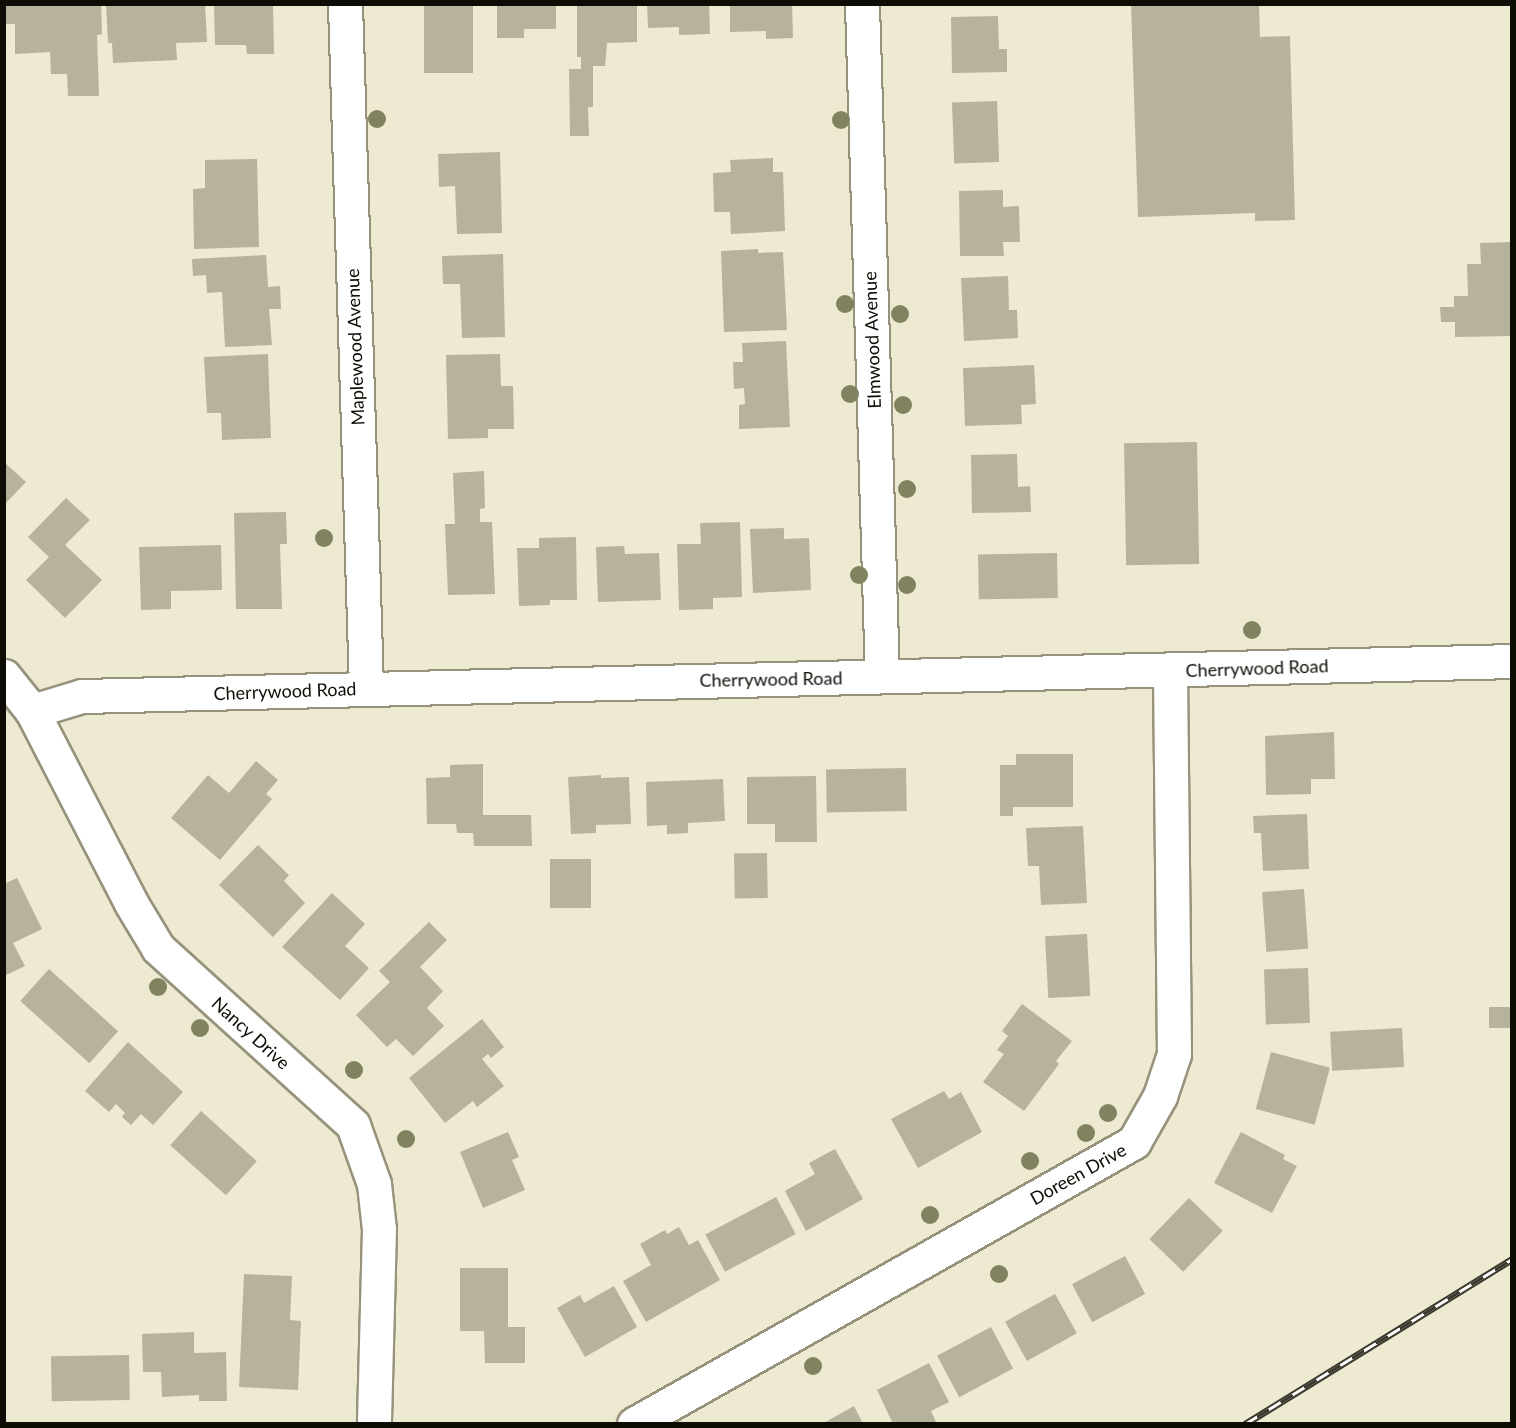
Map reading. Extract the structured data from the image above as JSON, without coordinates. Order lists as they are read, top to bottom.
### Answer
{
  "streets": {
    "street": [
      "Elmwood Avenue",
      "Maplewood Avenue",
      "Cherrywood Road",
      "Nancy Drive",
      "Doreen Drive"
    ]
  },
  "crossings": [
    ["Elmwood Avenue", "Cherrywood Road"],
    ["Maplewood Avenue", "Cherrywood Road"],
    ["Cherrywood Road", "Nancy Drive"],
    ["Cherrywood Road", "Doreen Drive"]
  ]
}
